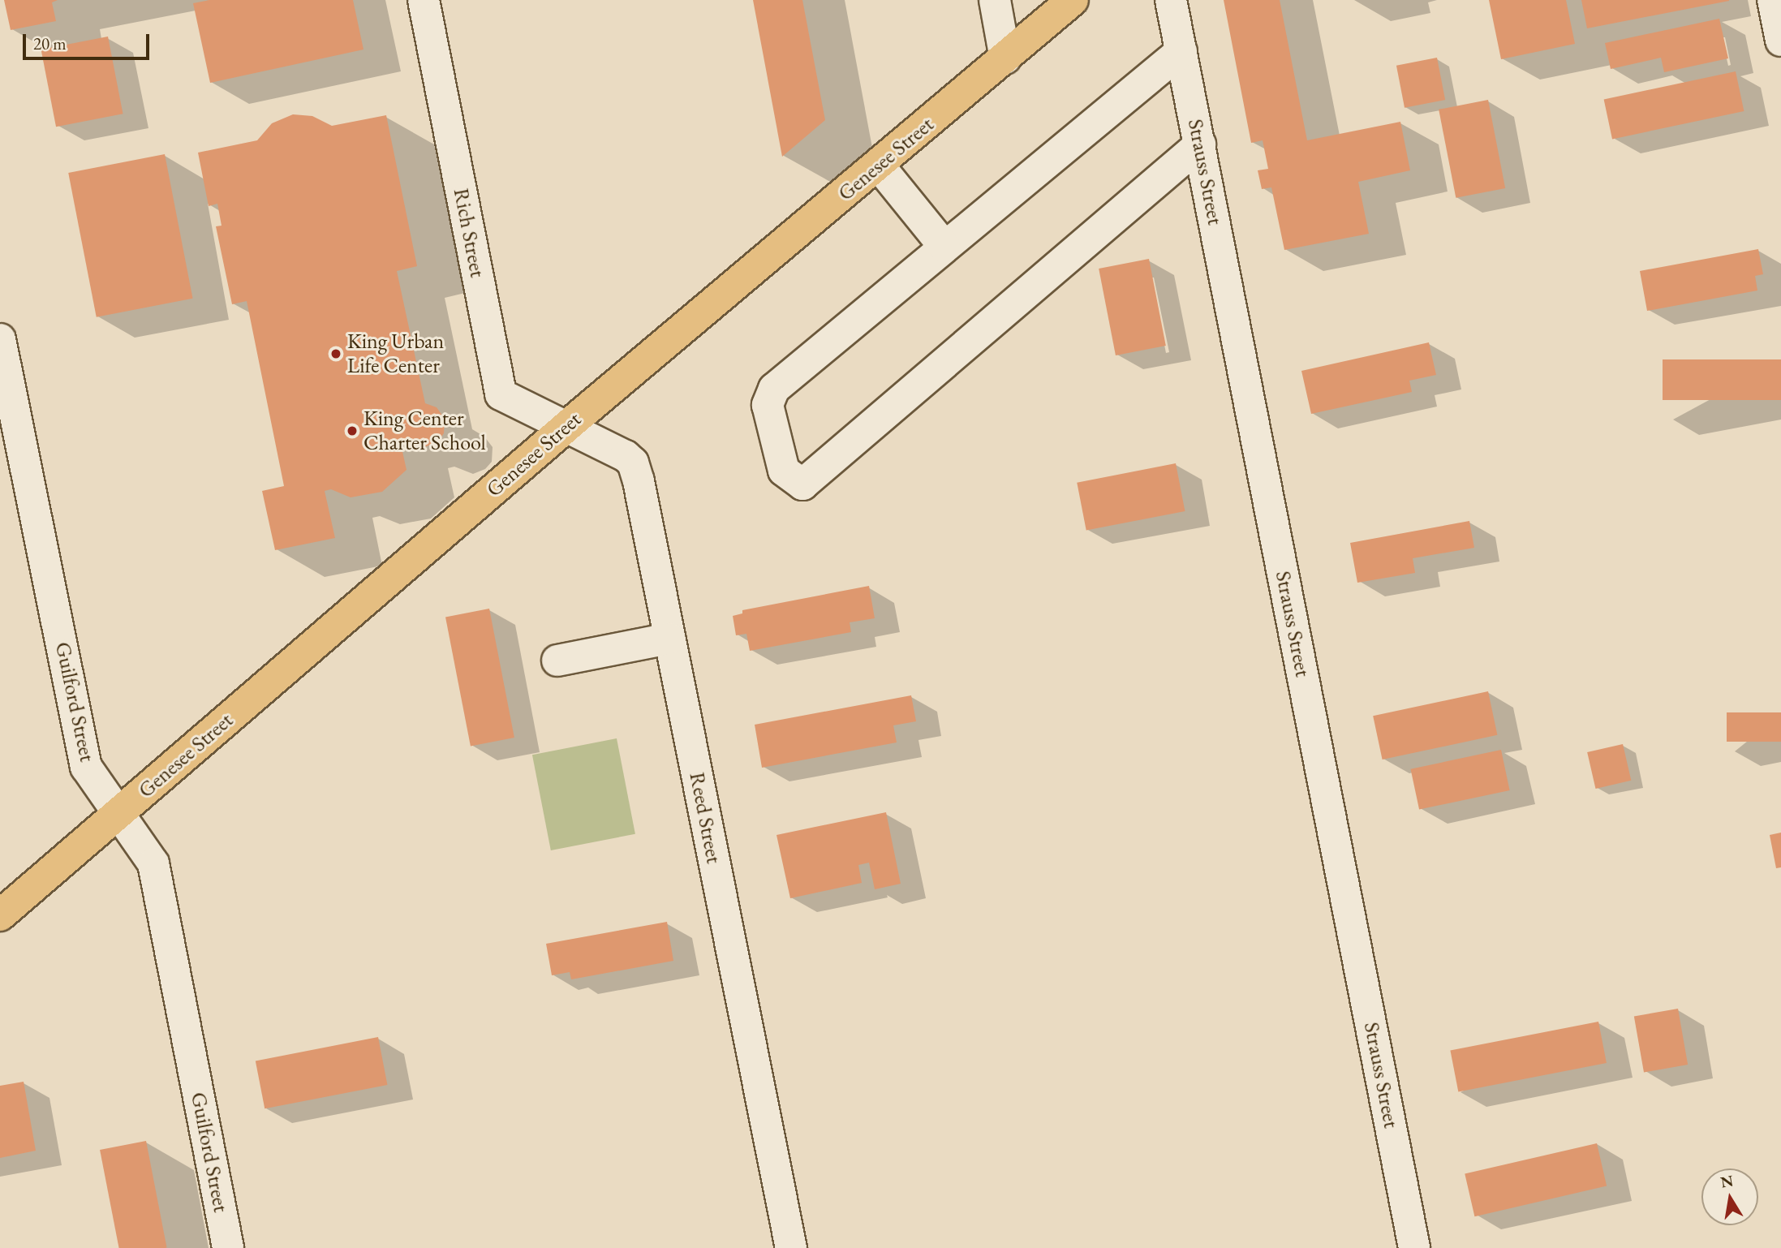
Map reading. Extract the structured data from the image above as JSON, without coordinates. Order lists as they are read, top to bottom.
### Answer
{
  "streets": {
    "main road": ["Genesee Street"],
    "street": [
      "Strauss Street",
      "Rich Street",
      "Guilford Street",
      "Reed Street"
    ]
  },
  "crossings": [
    ["Genesee Street", "Rich Street"],
    ["Genesee Street", "Guilford Street"],
    ["Genesee Street", "Reed Street"],
    ["Rich Street", "Reed Street"]
  ],
  "places": ["King Urban Life Center", "King Center Charter School"],
  "scale_bar": "20 m",
  "north": "top"
}
